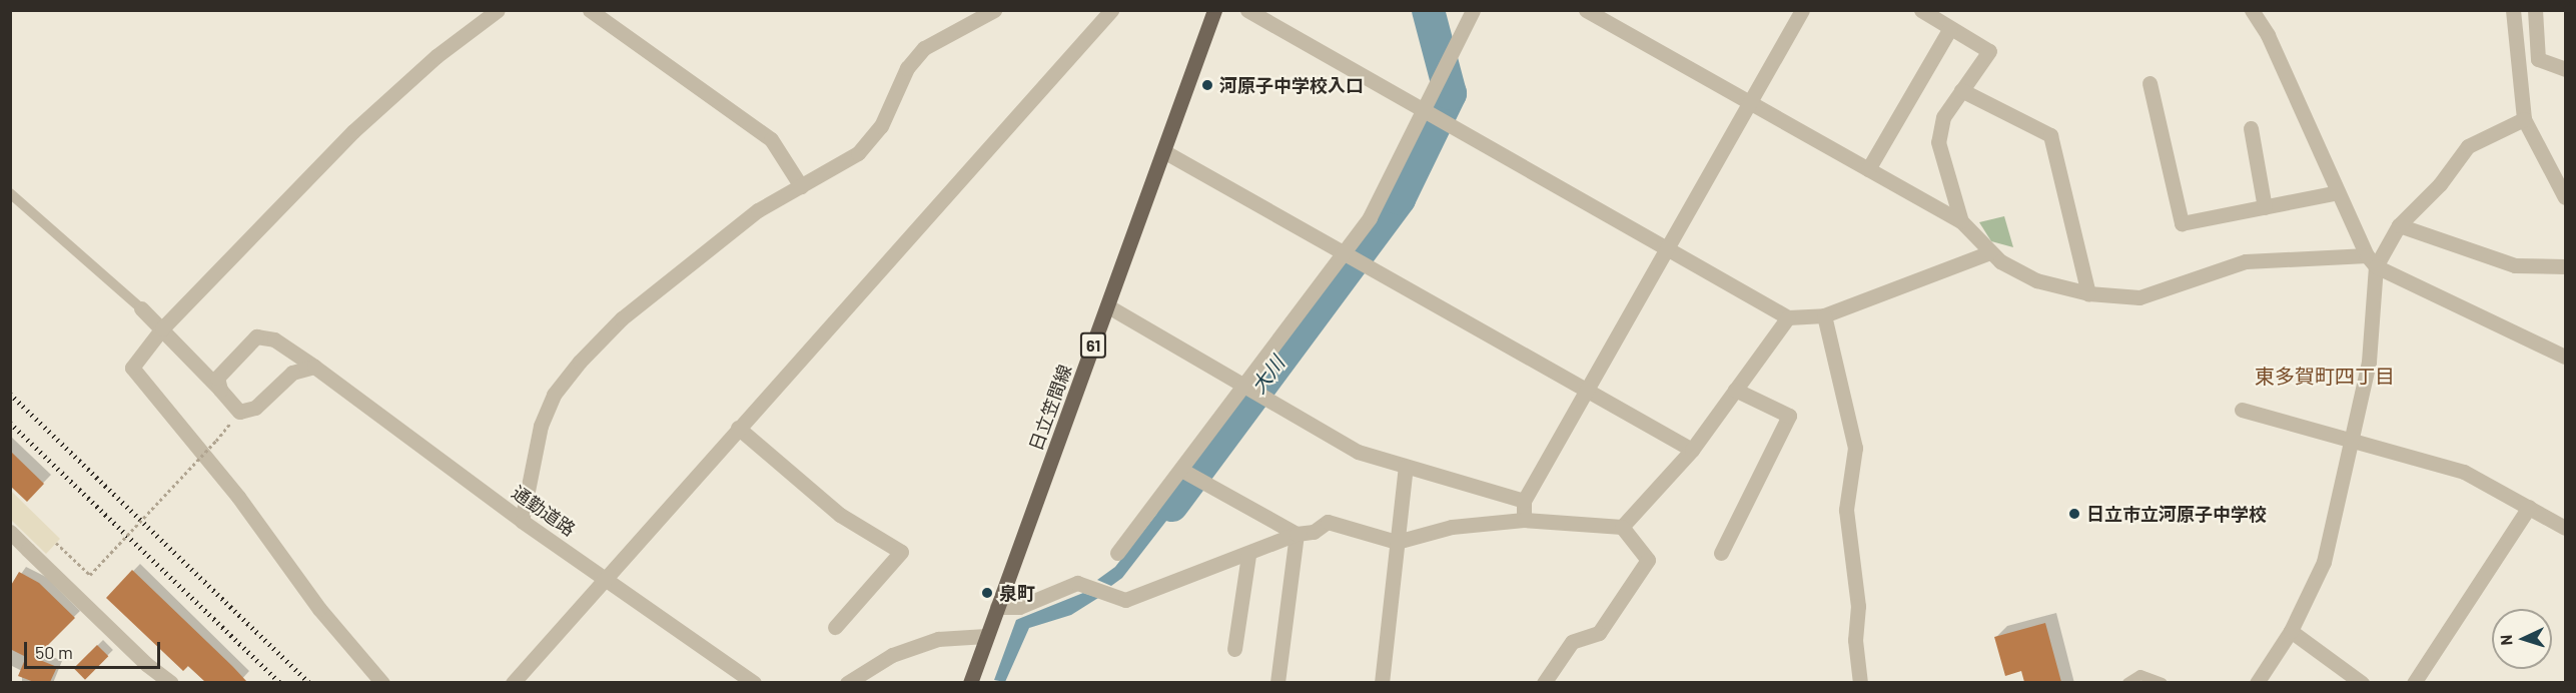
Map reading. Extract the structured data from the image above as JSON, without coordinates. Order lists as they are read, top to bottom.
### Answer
{
  "streets": {
    "main road": ["61", "日立笠間線"],
    "street": ["通勤道路"]
  },
  "districts": ["東多賀町四丁目"],
  "water": ["大川"],
  "places": ["河原子中学校入口", "日立市立河原子中学校", "泉町"],
  "scale_bar": "50 m",
  "north": "left"
}
